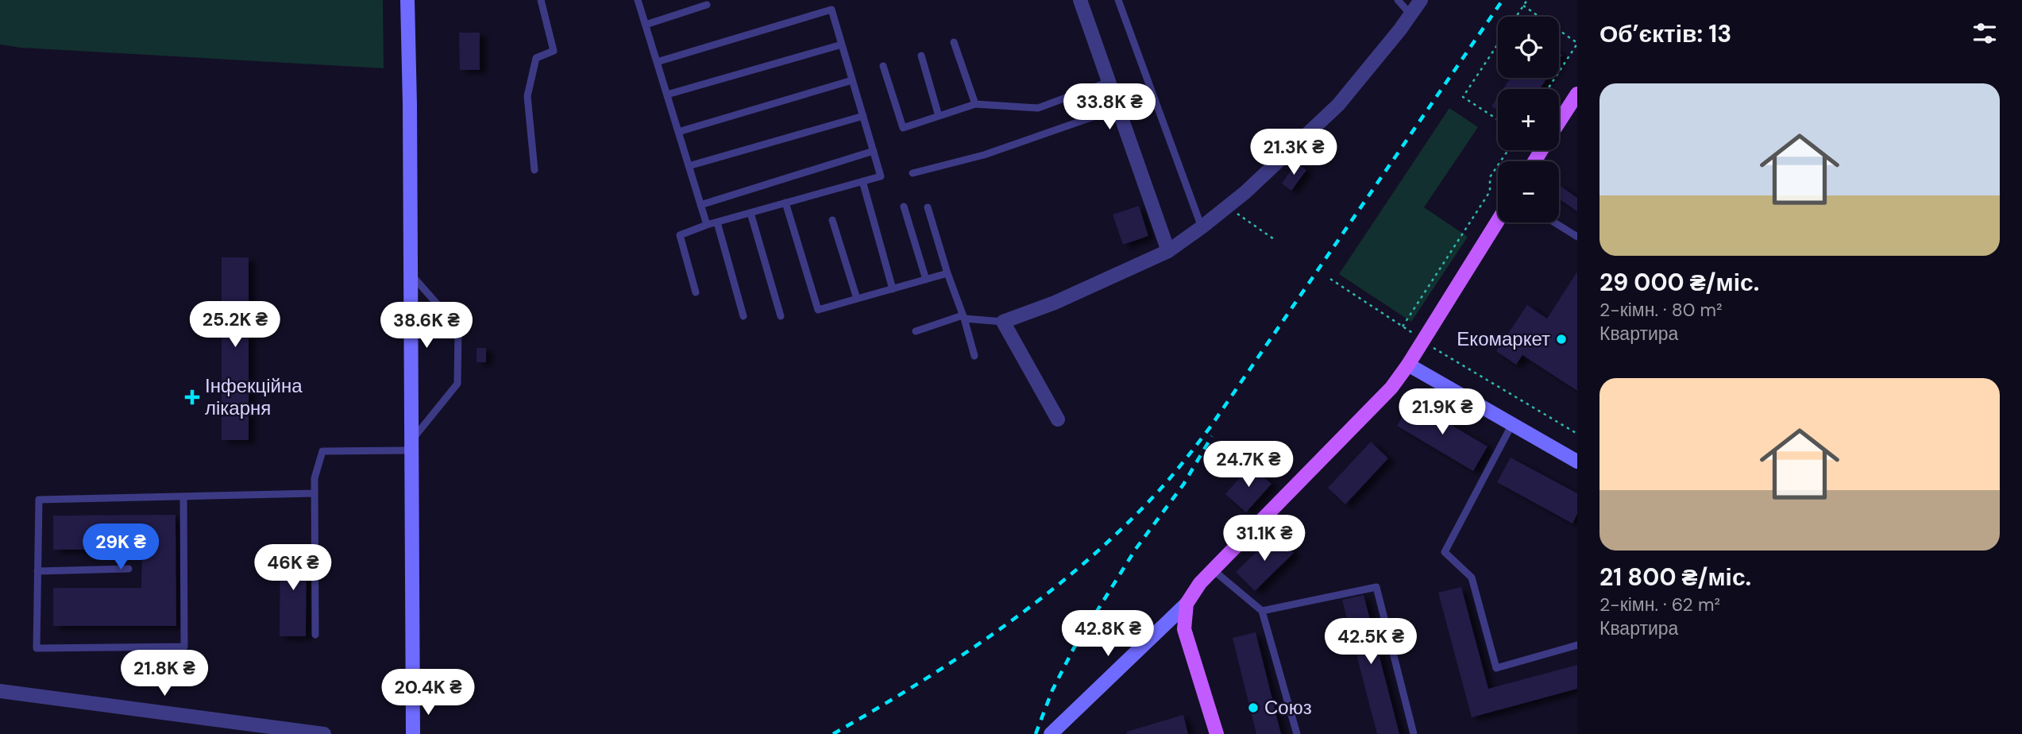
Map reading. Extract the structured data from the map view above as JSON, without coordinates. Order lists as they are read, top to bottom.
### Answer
{
  "places": {
    "other": ["Екомаркет", "Союз"],
    "health": ["Інфекційна лікарня"]
  },
  "page": {
    "heading": "Об’єктів: 13",
    "map_buttons": ["+", "−"],
    "list": [
      {
        "name": "29 000 ₴/міс.",
        "note": "2-кімн. · 80 m² · Квартира"
      },
      {
        "name": "21 800 ₴/міс.",
        "note": "2-кімн. · 62 m² · Квартира"
      }
    ],
    "price": [
      "33.8K ₴",
      "21.3K ₴",
      "25.2K ₴",
      "38.6K ₴",
      "21.9K ₴",
      "24.7K ₴",
      "31.1K ₴",
      "29K ₴",
      "46K ₴",
      "42.8K ₴",
      "42.5K ₴",
      "21.8K ₴",
      "20.4K ₴"
    ]
  }
}
